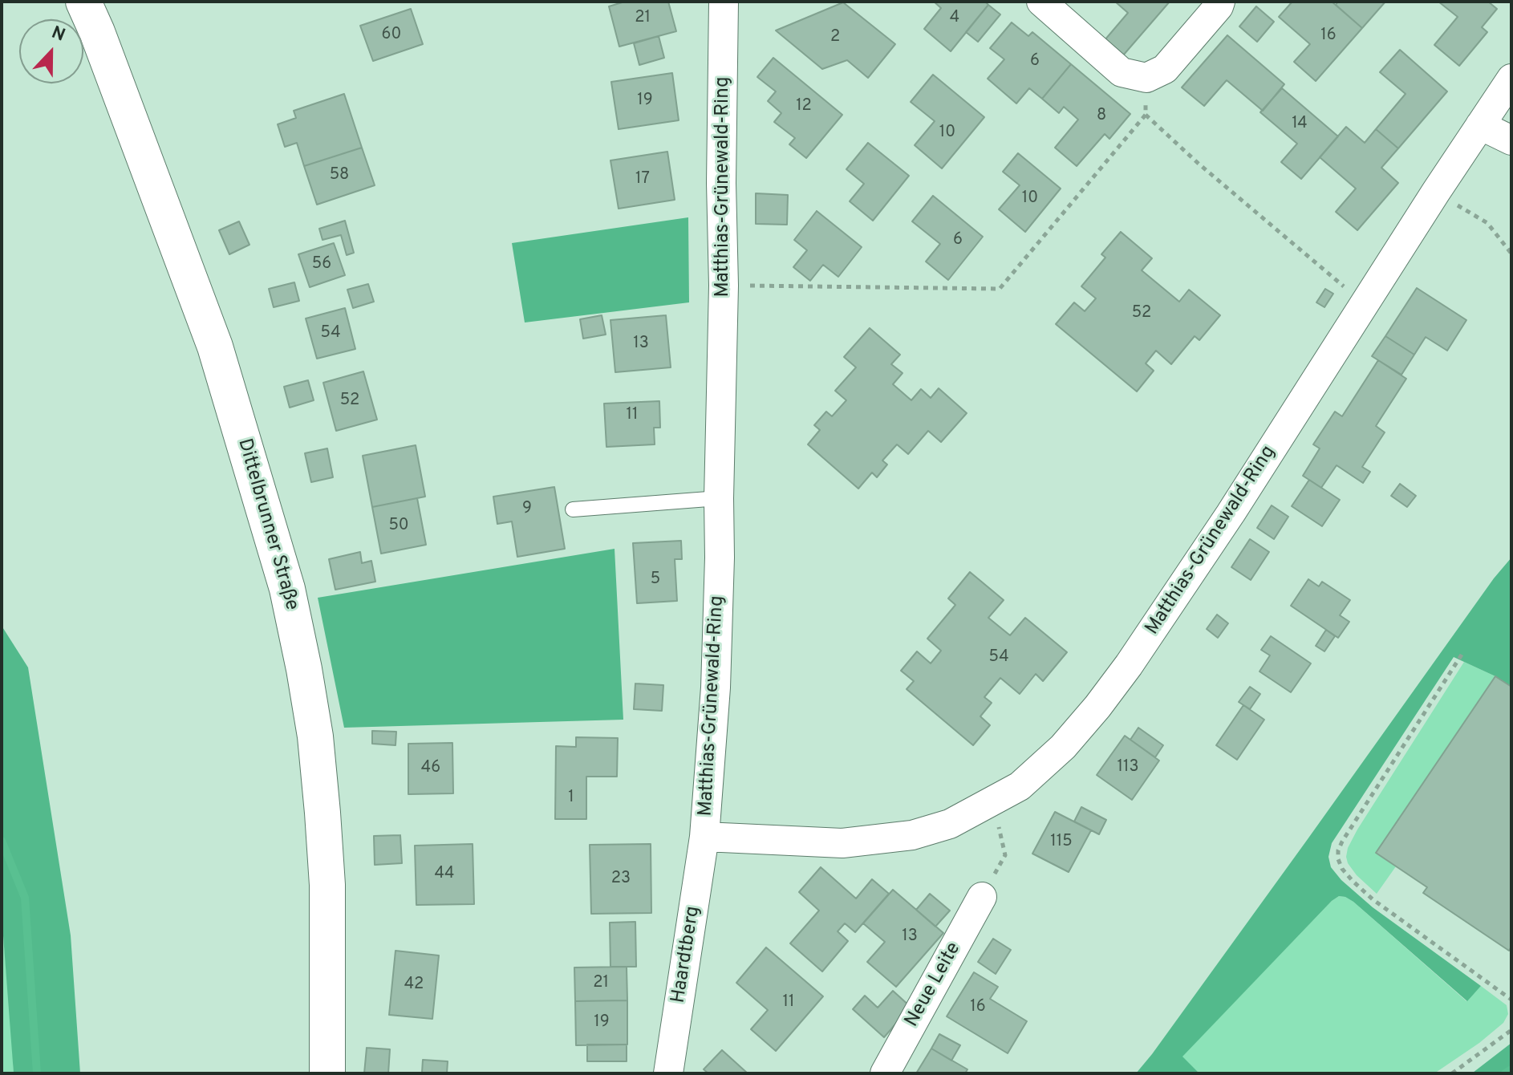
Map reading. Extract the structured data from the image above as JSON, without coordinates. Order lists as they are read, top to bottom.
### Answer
{
  "streets": {
    "street": [
      "Matthias-Grünewald-Ring",
      "Dittelbrunner Straße",
      "Haardtberg",
      "Neue Leite"
    ]
  },
  "crossings": [
    ["Matthias-Grünewald-Ring", "Haardtberg"]
  ],
  "house_numbers": [
    "21",
    "4",
    "60",
    "16",
    "2",
    "6",
    "19",
    "12",
    "8",
    "14",
    "10",
    "58",
    "17",
    "10",
    "6",
    "56",
    "52",
    "54",
    "13",
    "52",
    "11",
    "9",
    "50",
    "5",
    "54",
    "113",
    "46",
    "1",
    "115",
    "44",
    "23",
    "13",
    "21",
    "42",
    "11",
    "16",
    "19"
  ],
  "north": "top"
}
